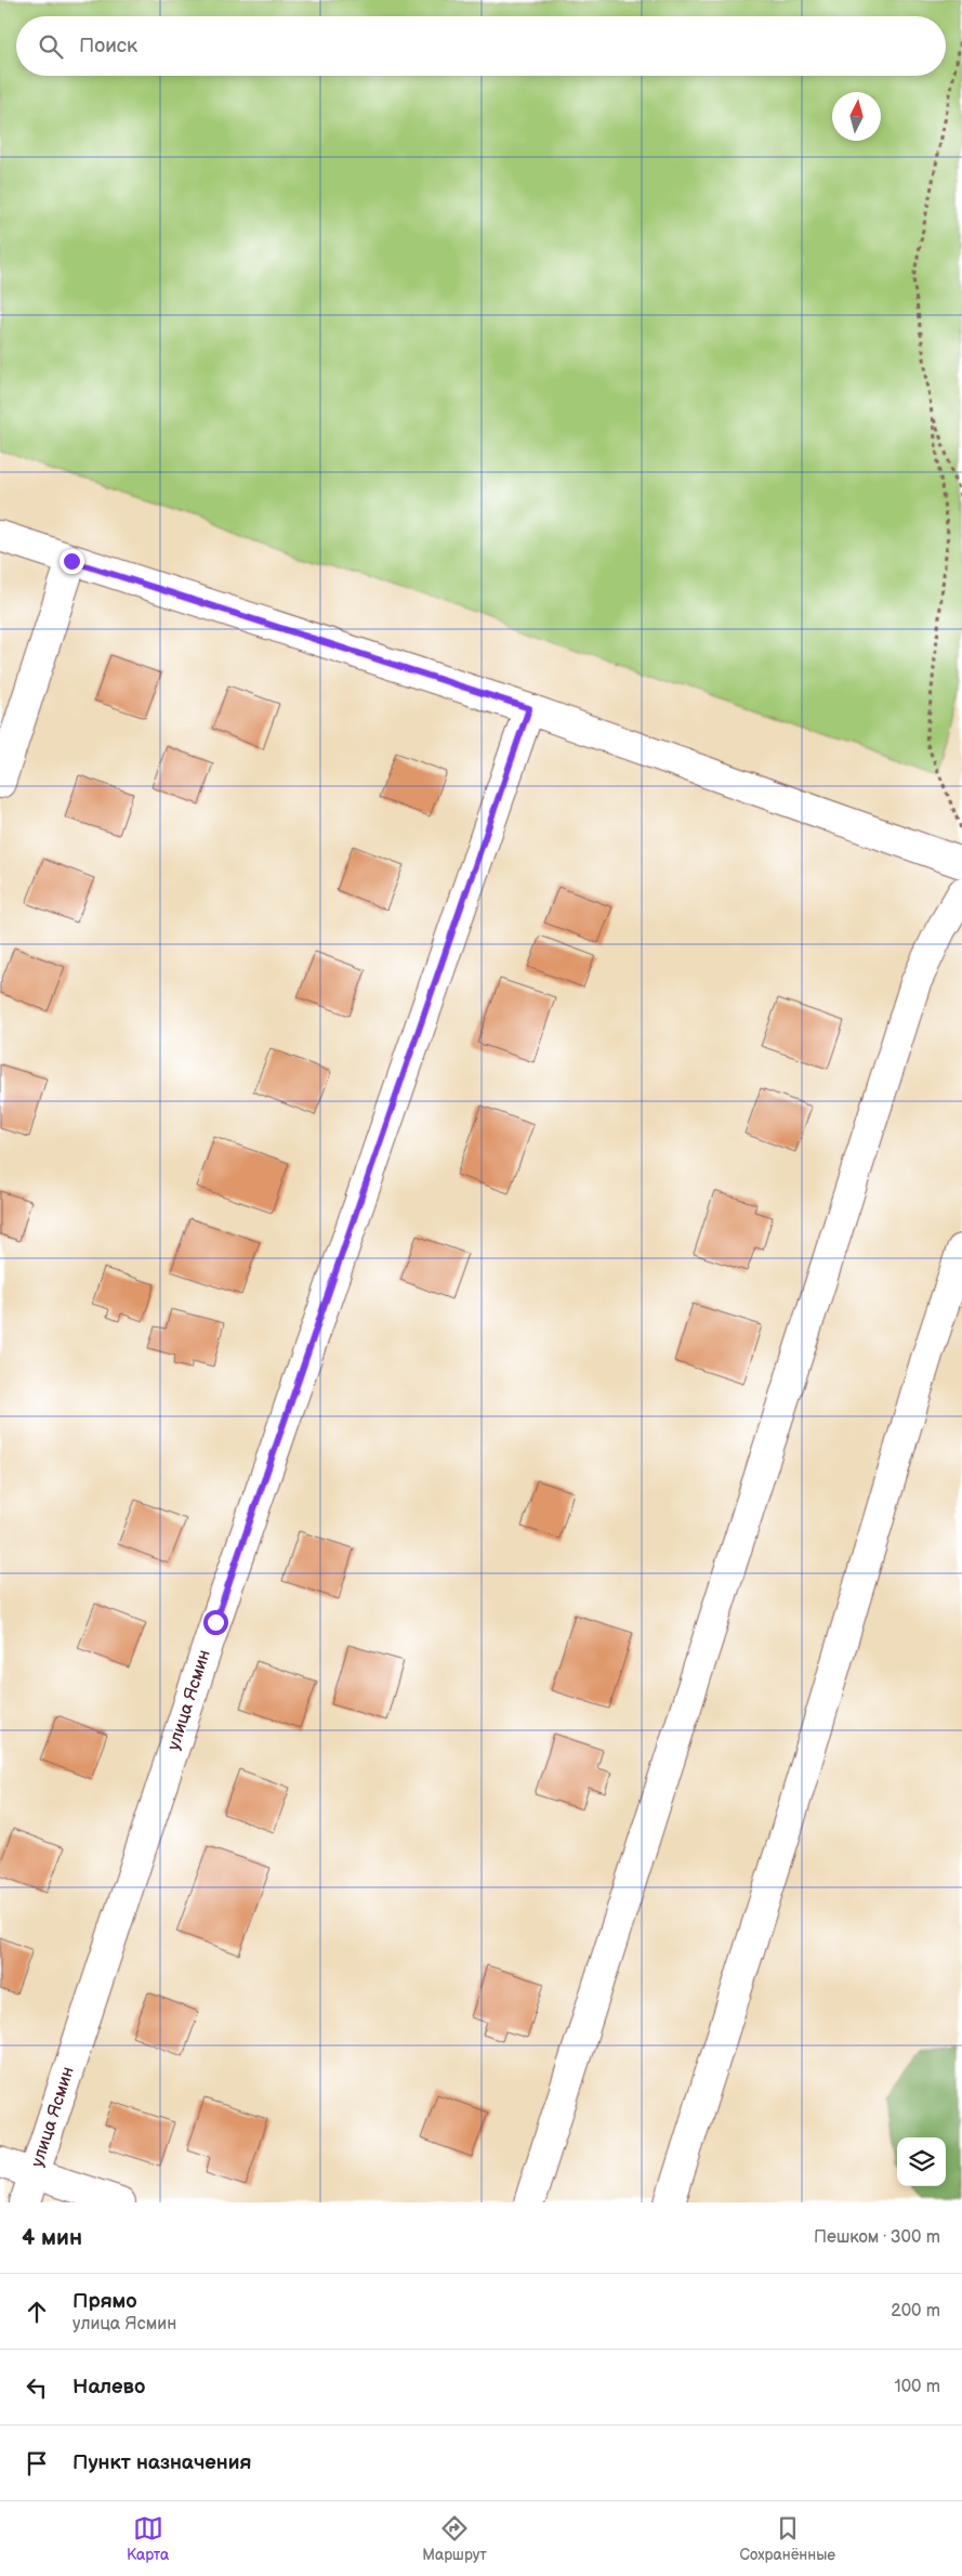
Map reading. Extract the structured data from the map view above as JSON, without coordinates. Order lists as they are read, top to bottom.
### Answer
{
  "streets": {
    "street": ["улица Ясмин"]
  },
  "north": "top",
  "page": {
    "search": "Поиск",
    "heading": ["4 мин", "Пешком · 300 m"],
    "list": [
      ["Прямо", "улица Ясмин", "200 m"],
      ["Налево", "100 m"],
      "Пункт назначения"
    ],
    "nav": ["Карта", "Маршрут", "Сохранённые"]
  }
}
